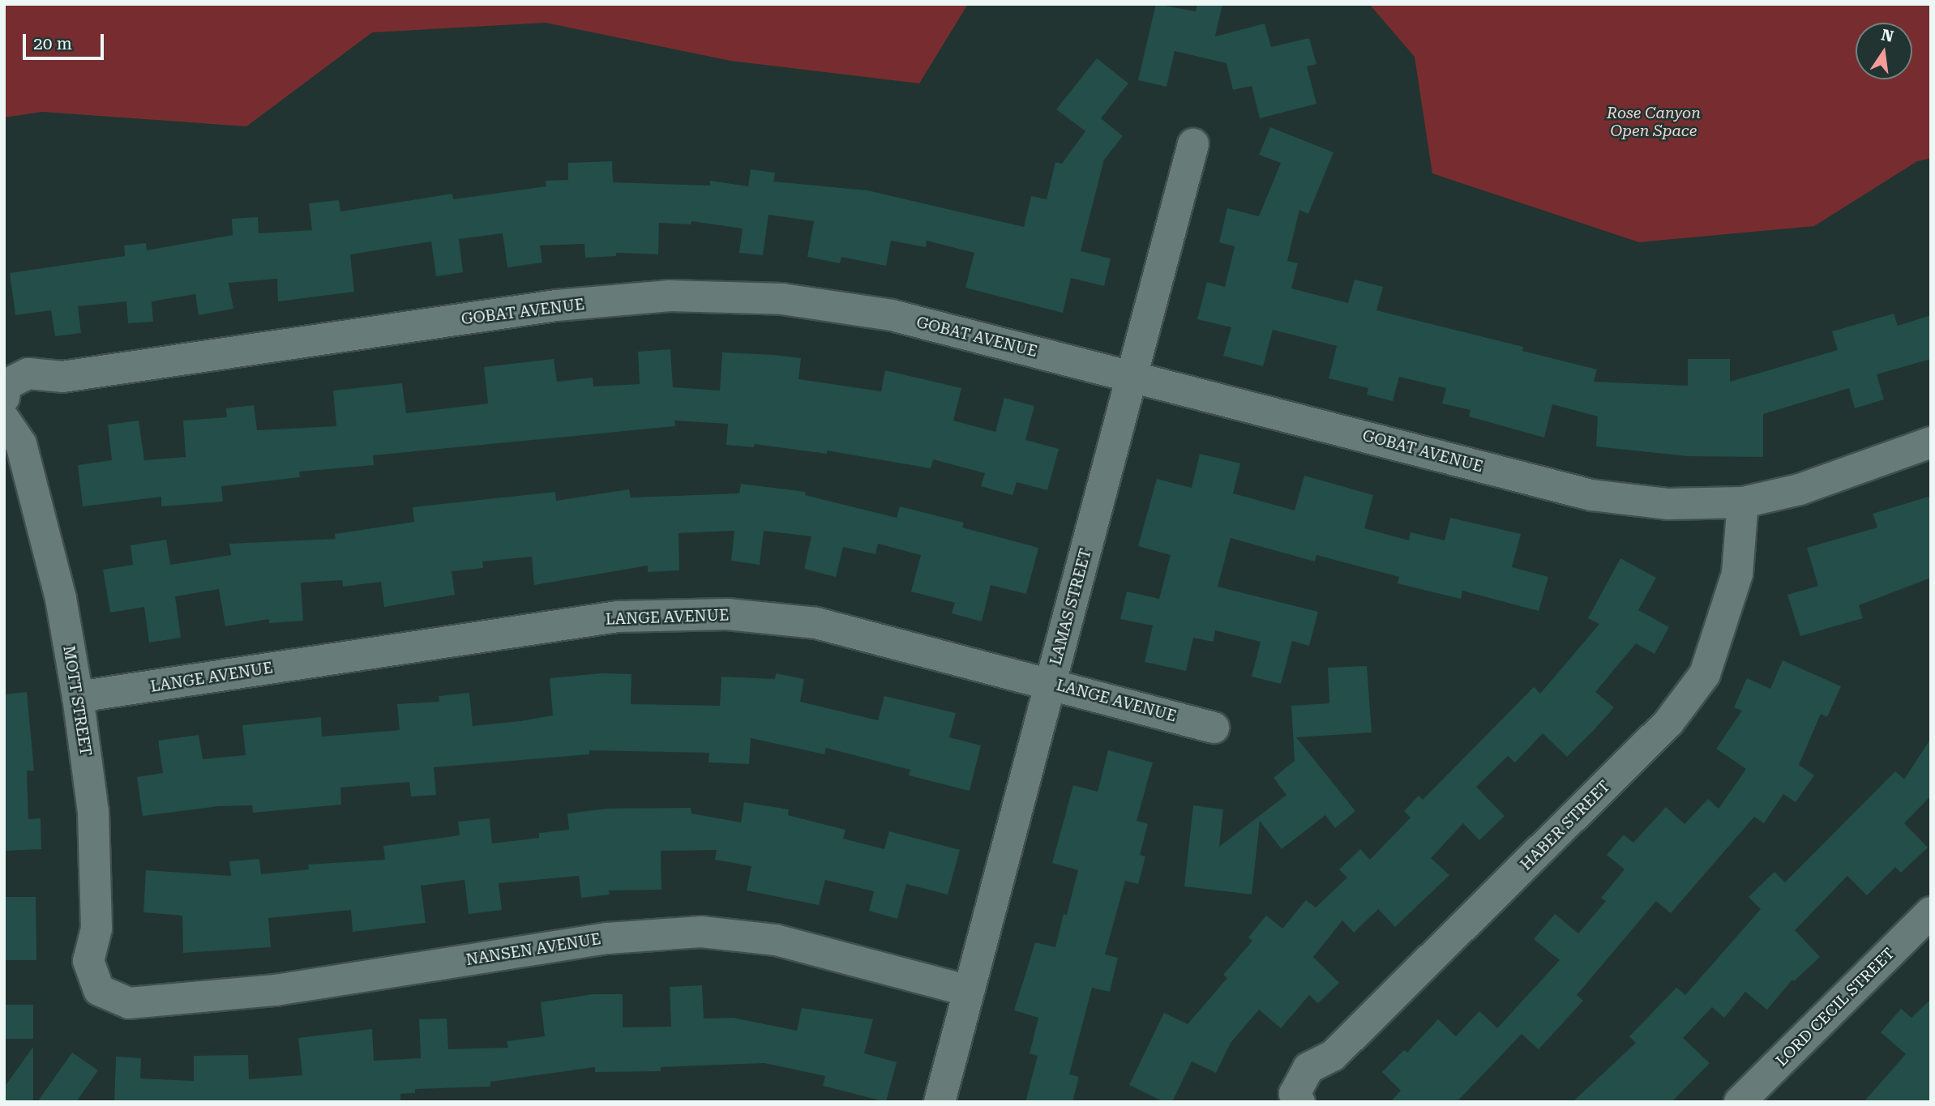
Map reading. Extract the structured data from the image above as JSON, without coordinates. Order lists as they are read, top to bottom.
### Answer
{
  "streets": {
    "street": [
      "GOBAT AVENUE",
      "LAMAS STREET",
      "LANGE AVENUE",
      "MOTT STREET",
      "HABER STREET",
      "NANSEN AVENUE",
      "LORD CECIL STREET"
    ]
  },
  "crossings": [
    ["GOBAT AVENUE", "LAMAS STREET"],
    ["GOBAT AVENUE", "HABER STREET"],
    ["LAMAS STREET", "LANGE AVENUE"],
    ["LAMAS STREET", "NANSEN AVENUE"],
    ["LANGE AVENUE", "MOTT STREET"],
    ["MOTT STREET", "NANSEN AVENUE"]
  ],
  "parks": ["Rose Canyon Open Space"],
  "scale_bar": "20 m",
  "north": "top"
}
